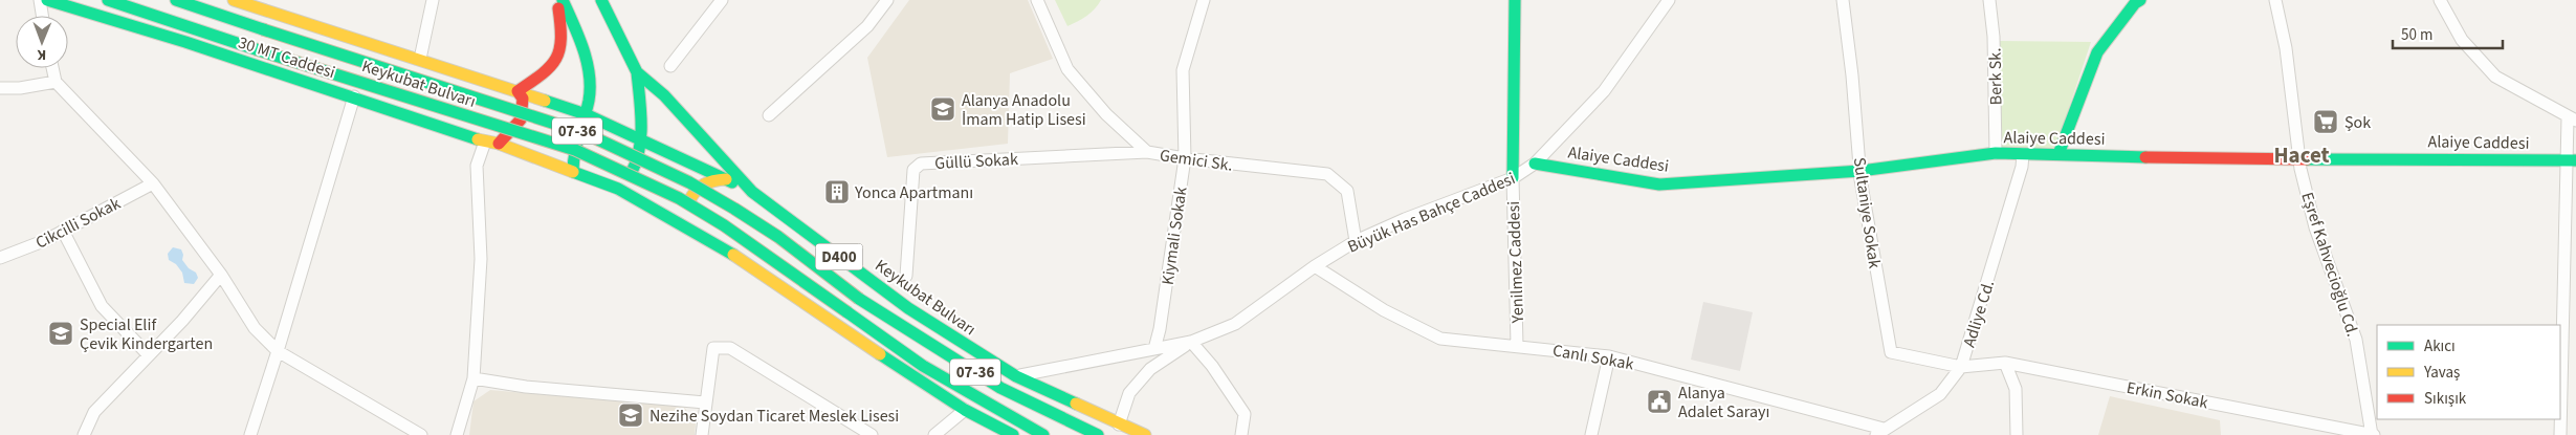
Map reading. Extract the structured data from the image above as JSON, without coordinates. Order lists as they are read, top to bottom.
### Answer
{
  "streets": {
    "main road": [
      "30 MT Caddesi",
      "Keykubat Bulvarı",
      "07-36",
      "Alaiye Caddesi",
      "D400"
    ],
    "street": [
      "Berk Sk.",
      "Gemici Sk.",
      "Güllü Sokak",
      "Büyük Has Bahçe Caddesi",
      "Sultaniye Sokak",
      "Cikcilli Sokak",
      "Kiymali Sokak",
      "Yenilmez Caddesi",
      "Eşref Kahvecioğlu Cd.",
      "Adliye Cd.",
      "Canlı Sokak",
      "Erkin Sokak"
    ]
  },
  "crossings": [
    ["Berk Sk.", "Alaiye Caddesi"],
    ["Keykubat Bulvarı", "Büyük Has Bahçe Caddesi"],
    ["Alaiye Caddesi", "Büyük Has Bahçe Caddesi"],
    ["Alaiye Caddesi", "Sultaniye Sokak"],
    ["Alaiye Caddesi", "Eşref Kahvecioğlu Cd."],
    ["Alaiye Caddesi", "Adliye Cd."],
    ["Gemici Sk.", "Güllü Sokak"],
    ["Gemici Sk.", "Büyük Has Bahçe Caddesi"],
    ["Gemici Sk.", "Kiymali Sokak"],
    ["Büyük Has Bahçe Caddesi", "Kiymali Sokak"],
    ["Büyük Has Bahçe Caddesi", "Yenilmez Caddesi"],
    ["Büyük Has Bahçe Caddesi", "Canlı Sokak"],
    ["Sultaniye Sokak", "Adliye Cd."],
    ["Sultaniye Sokak", "Erkin Sokak"],
    ["Yenilmez Caddesi", "Canlı Sokak"],
    ["Eşref Kahvecioğlu Cd.", "Erkin Sokak"],
    ["Adliye Cd.", "Canlı Sokak"],
    ["Adliye Cd.", "Erkin Sokak"]
  ],
  "districts": ["Hacet"],
  "places": {
    "school or university": ["Alanya Anadolu İmam Hatip Lisesi", "Special Elif Çevik Kindergarten", "Nezihe Soydan Ticaret Meslek Lisesi"],
    "supermarket": ["Şok"],
    "building": ["Yonca Apartmanı"],
    "public building": ["Alanya Adalet Sarayı"]
  },
  "legend": ["Akıcı", "Yavaş", "Sıkışık"],
  "scale_bar": "50 m",
  "north": "bottom"
}
